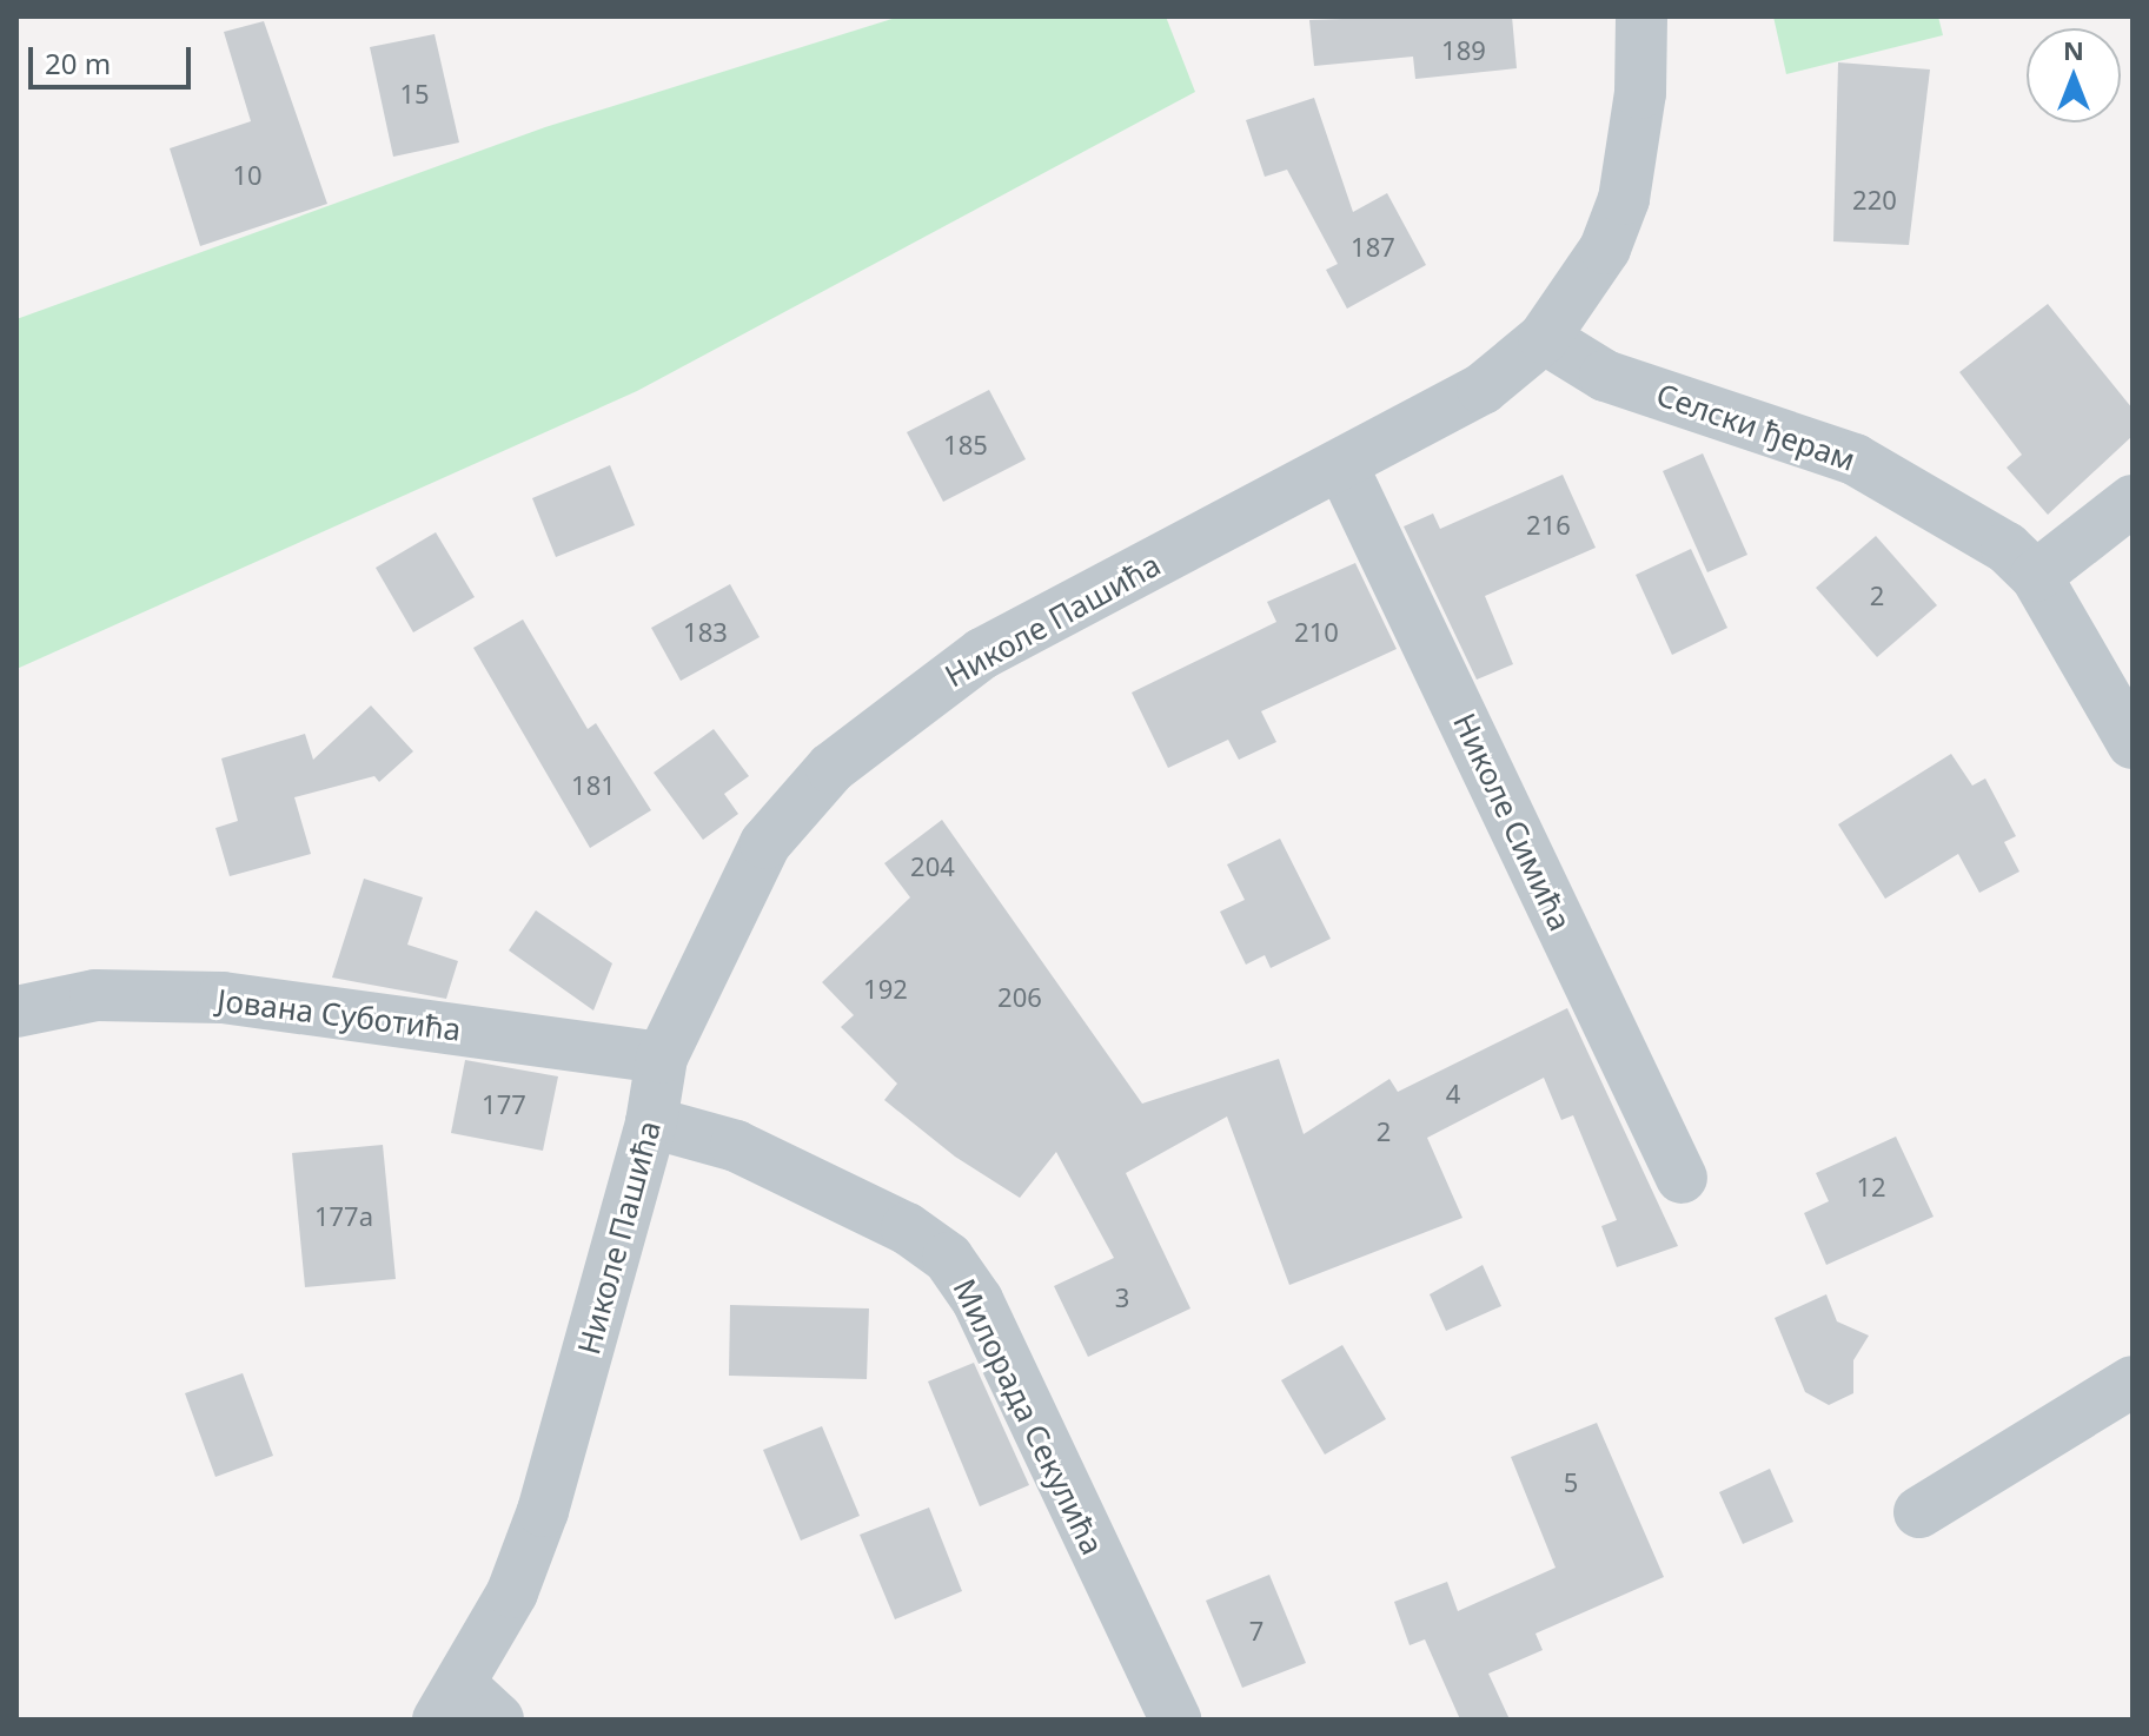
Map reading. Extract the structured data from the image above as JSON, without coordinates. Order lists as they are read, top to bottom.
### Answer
{
  "streets": {
    "street": [
      "Селски ђерам",
      "Николе Пашића",
      "Николе Симића",
      "Јована Суботића",
      "Милорада Секулића"
    ]
  },
  "crossings": [
    ["Селски ђерам", "Николе Пашића"],
    ["Николе Пашића", "Николе Симића"],
    ["Николе Пашића", "Јована Суботића"],
    ["Николе Пашића", "Милорада Секулића"]
  ],
  "house_numbers": [
    "189",
    "15",
    "10",
    "220",
    "187",
    "185",
    "216",
    "2",
    "183",
    "210",
    "181",
    "204",
    "192",
    "206",
    "4",
    "177",
    "2",
    "12",
    "177a",
    "3",
    "5",
    "7"
  ],
  "scale_bar": "20 m",
  "north": "top"
}
